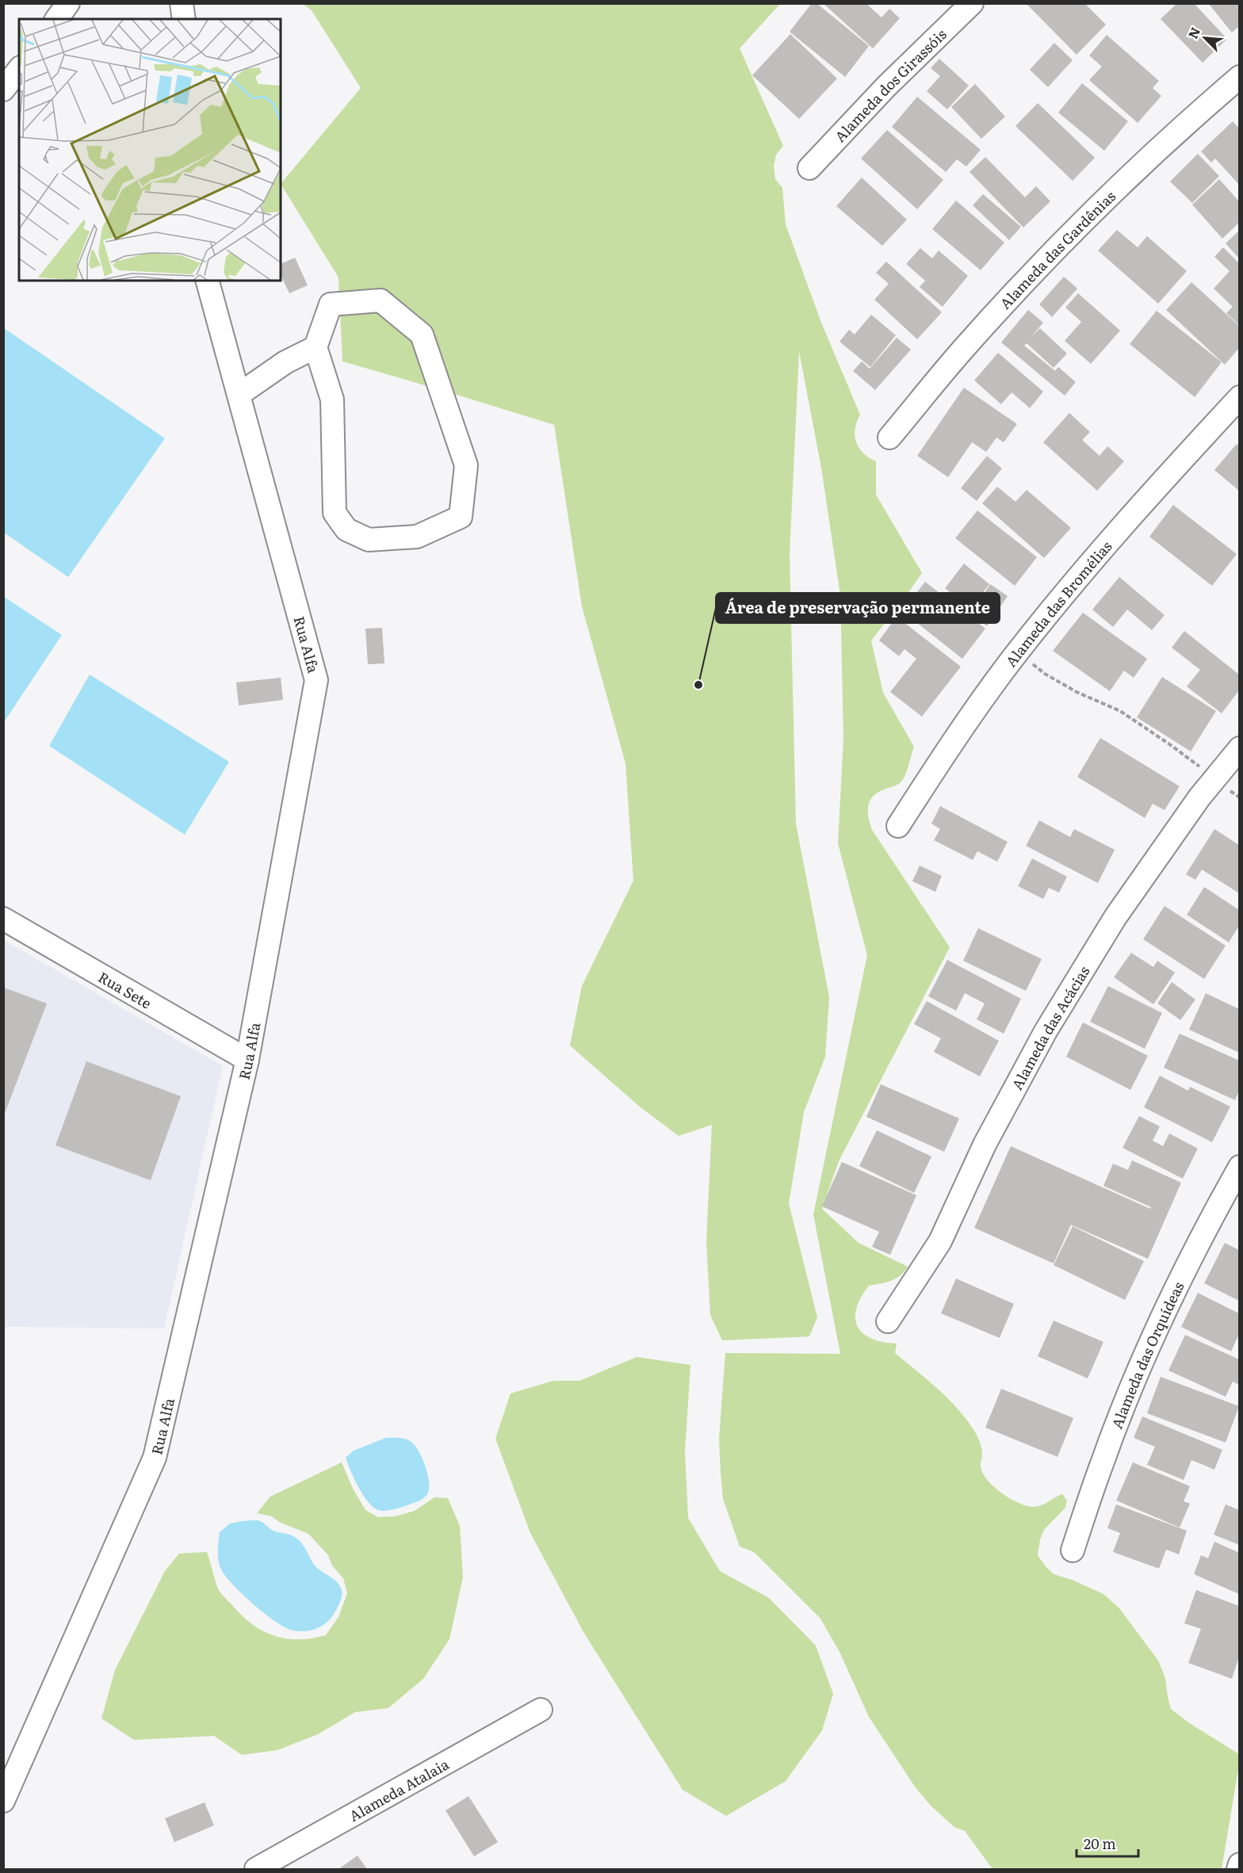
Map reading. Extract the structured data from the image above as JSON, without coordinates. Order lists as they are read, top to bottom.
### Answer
{
  "streets": {
    "street": [
      "Alameda dos Girassóis",
      "Alameda das Gardênias",
      "Alameda das Bromélias",
      "Rua Alfa",
      "Rua Sete",
      "Alameda das Acácias",
      "Alameda das Orquídeas",
      "Alameda Atalaia"
    ]
  },
  "crossings": [
    ["Rua Alfa", "Rua Sete"]
  ],
  "places": ["Área de preservação permanente"],
  "scale_bar": "20 m",
  "north": "top left"
}
